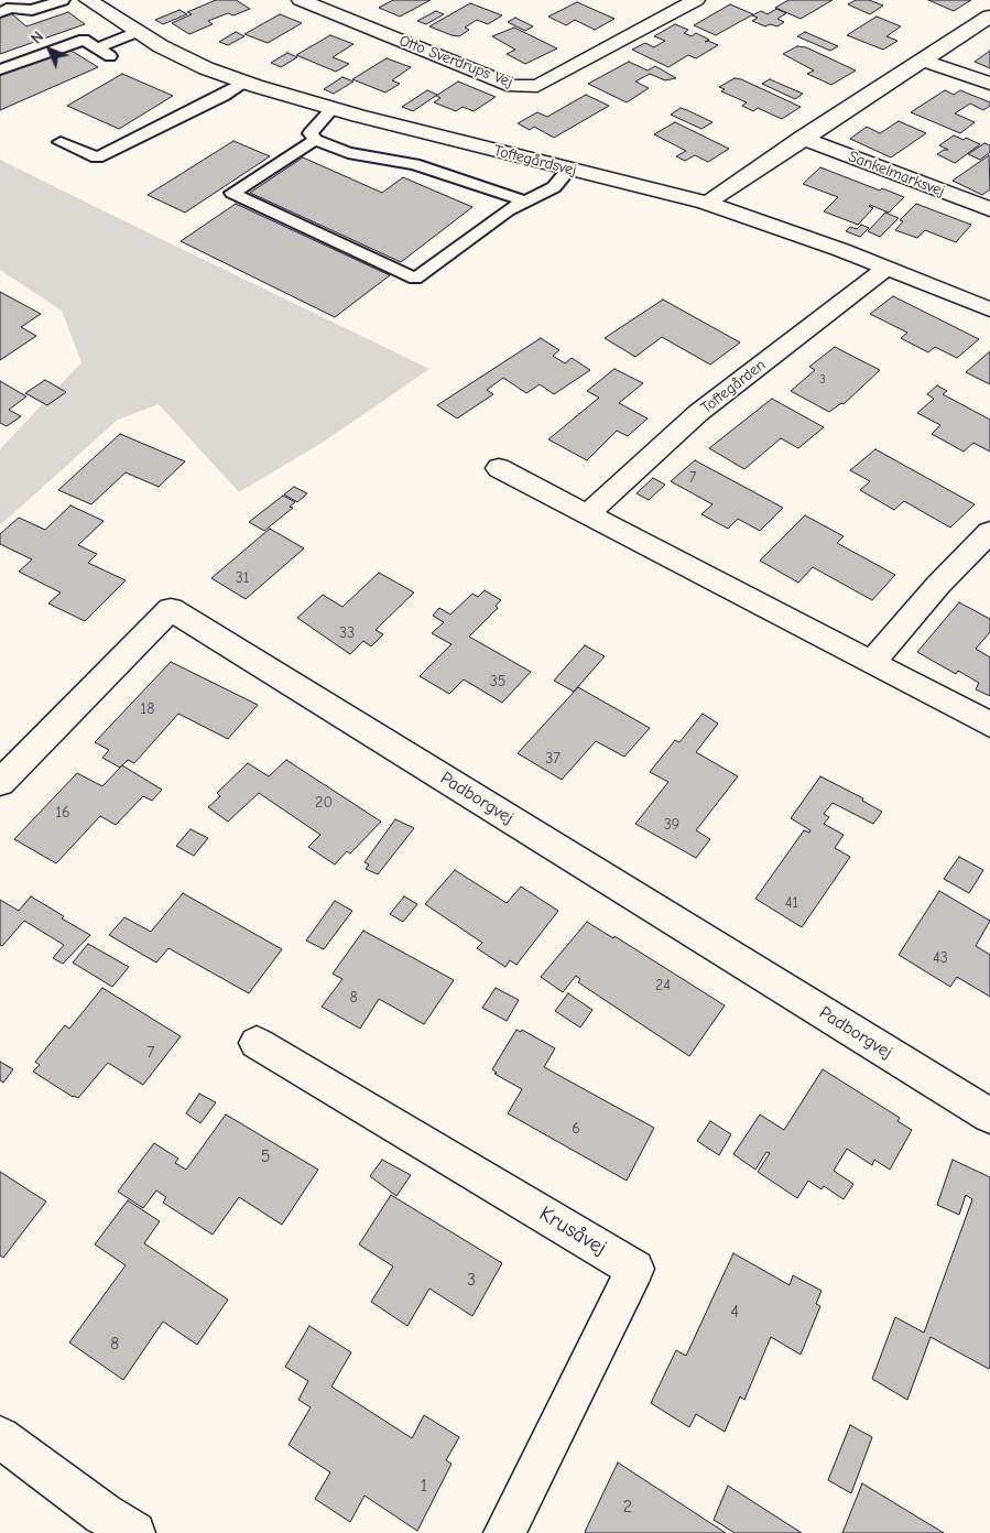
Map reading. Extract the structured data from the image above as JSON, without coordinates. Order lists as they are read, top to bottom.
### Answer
{
  "streets": {
    "street": [
      "Otto Sverdrups Vej",
      "Toftegårdsvej",
      "Sankelmarksvej",
      "Toftegården",
      "Padborgvej",
      "Krusåvej"
    ]
  },
  "crossings": [
    ["Toftegårdsvej", "Toftegården"]
  ],
  "house_numbers": [
    "3",
    "7",
    "31",
    "33",
    "35",
    "18",
    "37",
    "20",
    "16",
    "39",
    "41",
    "43",
    "24",
    "8",
    "7",
    "6",
    "5",
    "3",
    "4",
    "8",
    "1",
    "2"
  ],
  "north": "top left"
}
